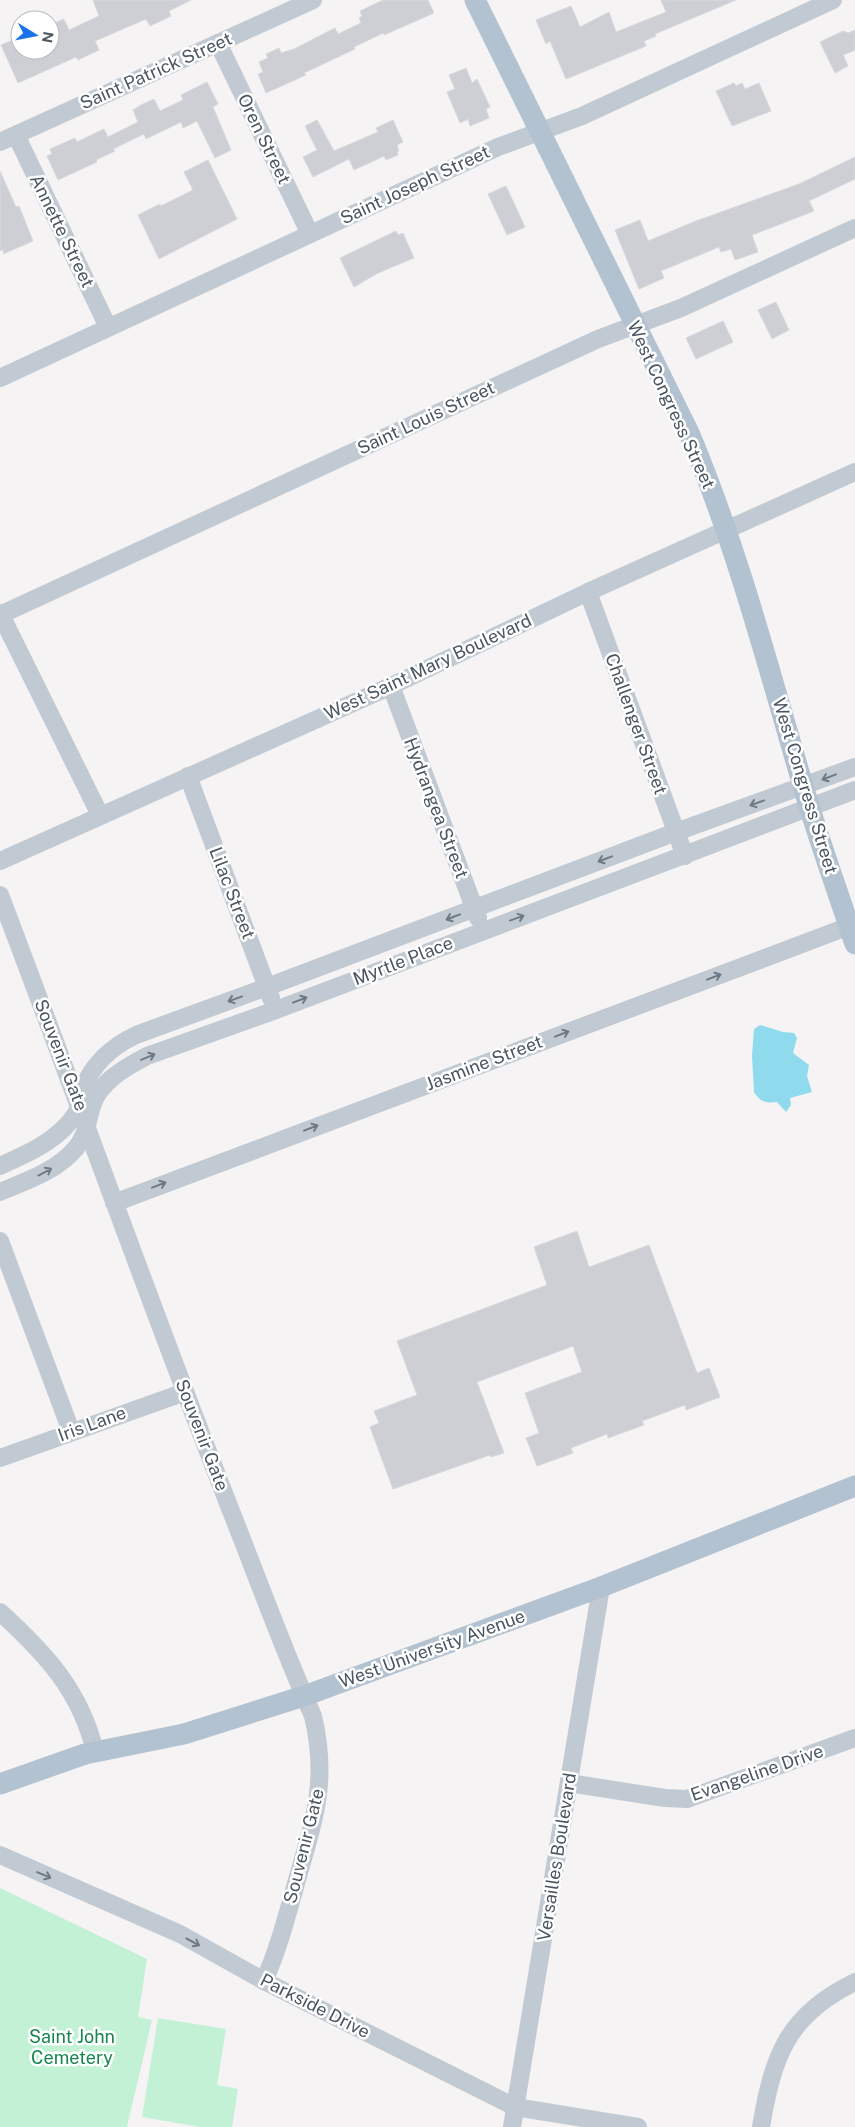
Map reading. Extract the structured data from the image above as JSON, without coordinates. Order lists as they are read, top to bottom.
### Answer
{
  "streets": {
    "main road": ["West Congress Street", "West University Avenue"],
    "street": [
      "Saint Patrick Street",
      "Oren Street",
      "Saint Joseph Street",
      "Annette Street",
      "Saint Louis Street",
      "West Saint Mary Boulevard",
      "Challenger Street",
      "Hydrangea Street",
      "Lilac Street",
      "Myrtle Place",
      "Souvenir Gate",
      "Jasmine Street",
      "Iris Lane",
      "Evangeline Drive",
      "Versailles Boulevard",
      "Parkside Drive"
    ]
  },
  "crossings": [
    ["Saint Patrick Street", "Oren Street"],
    ["Saint Patrick Street", "Annette Street"],
    ["Oren Street", "Saint Joseph Street"],
    ["Saint Joseph Street", "Annette Street"],
    ["Saint Joseph Street", "West Congress Street"],
    ["West Congress Street", "Saint Louis Street"],
    ["West Congress Street", "West Saint Mary Boulevard"],
    ["West Congress Street", "Myrtle Place"],
    ["West Congress Street", "Jasmine Street"],
    ["West Saint Mary Boulevard", "Challenger Street"],
    ["West Saint Mary Boulevard", "Hydrangea Street"],
    ["West Saint Mary Boulevard", "Lilac Street"],
    ["Challenger Street", "Myrtle Place"],
    ["Hydrangea Street", "Myrtle Place"],
    ["Lilac Street", "Myrtle Place"],
    ["Myrtle Place", "Souvenir Gate"],
    ["Souvenir Gate", "Jasmine Street"],
    ["Souvenir Gate", "Iris Lane"],
    ["Souvenir Gate", "West University Avenue"],
    ["Souvenir Gate", "Parkside Drive"],
    ["West University Avenue", "Versailles Boulevard"],
    ["Evangeline Drive", "Versailles Boulevard"],
    ["Versailles Boulevard", "Parkside Drive"]
  ],
  "one_way": ["Jasmine Street", "Parkside Drive"],
  "parks": ["Saint John Cemetery"],
  "north": "right"
}
